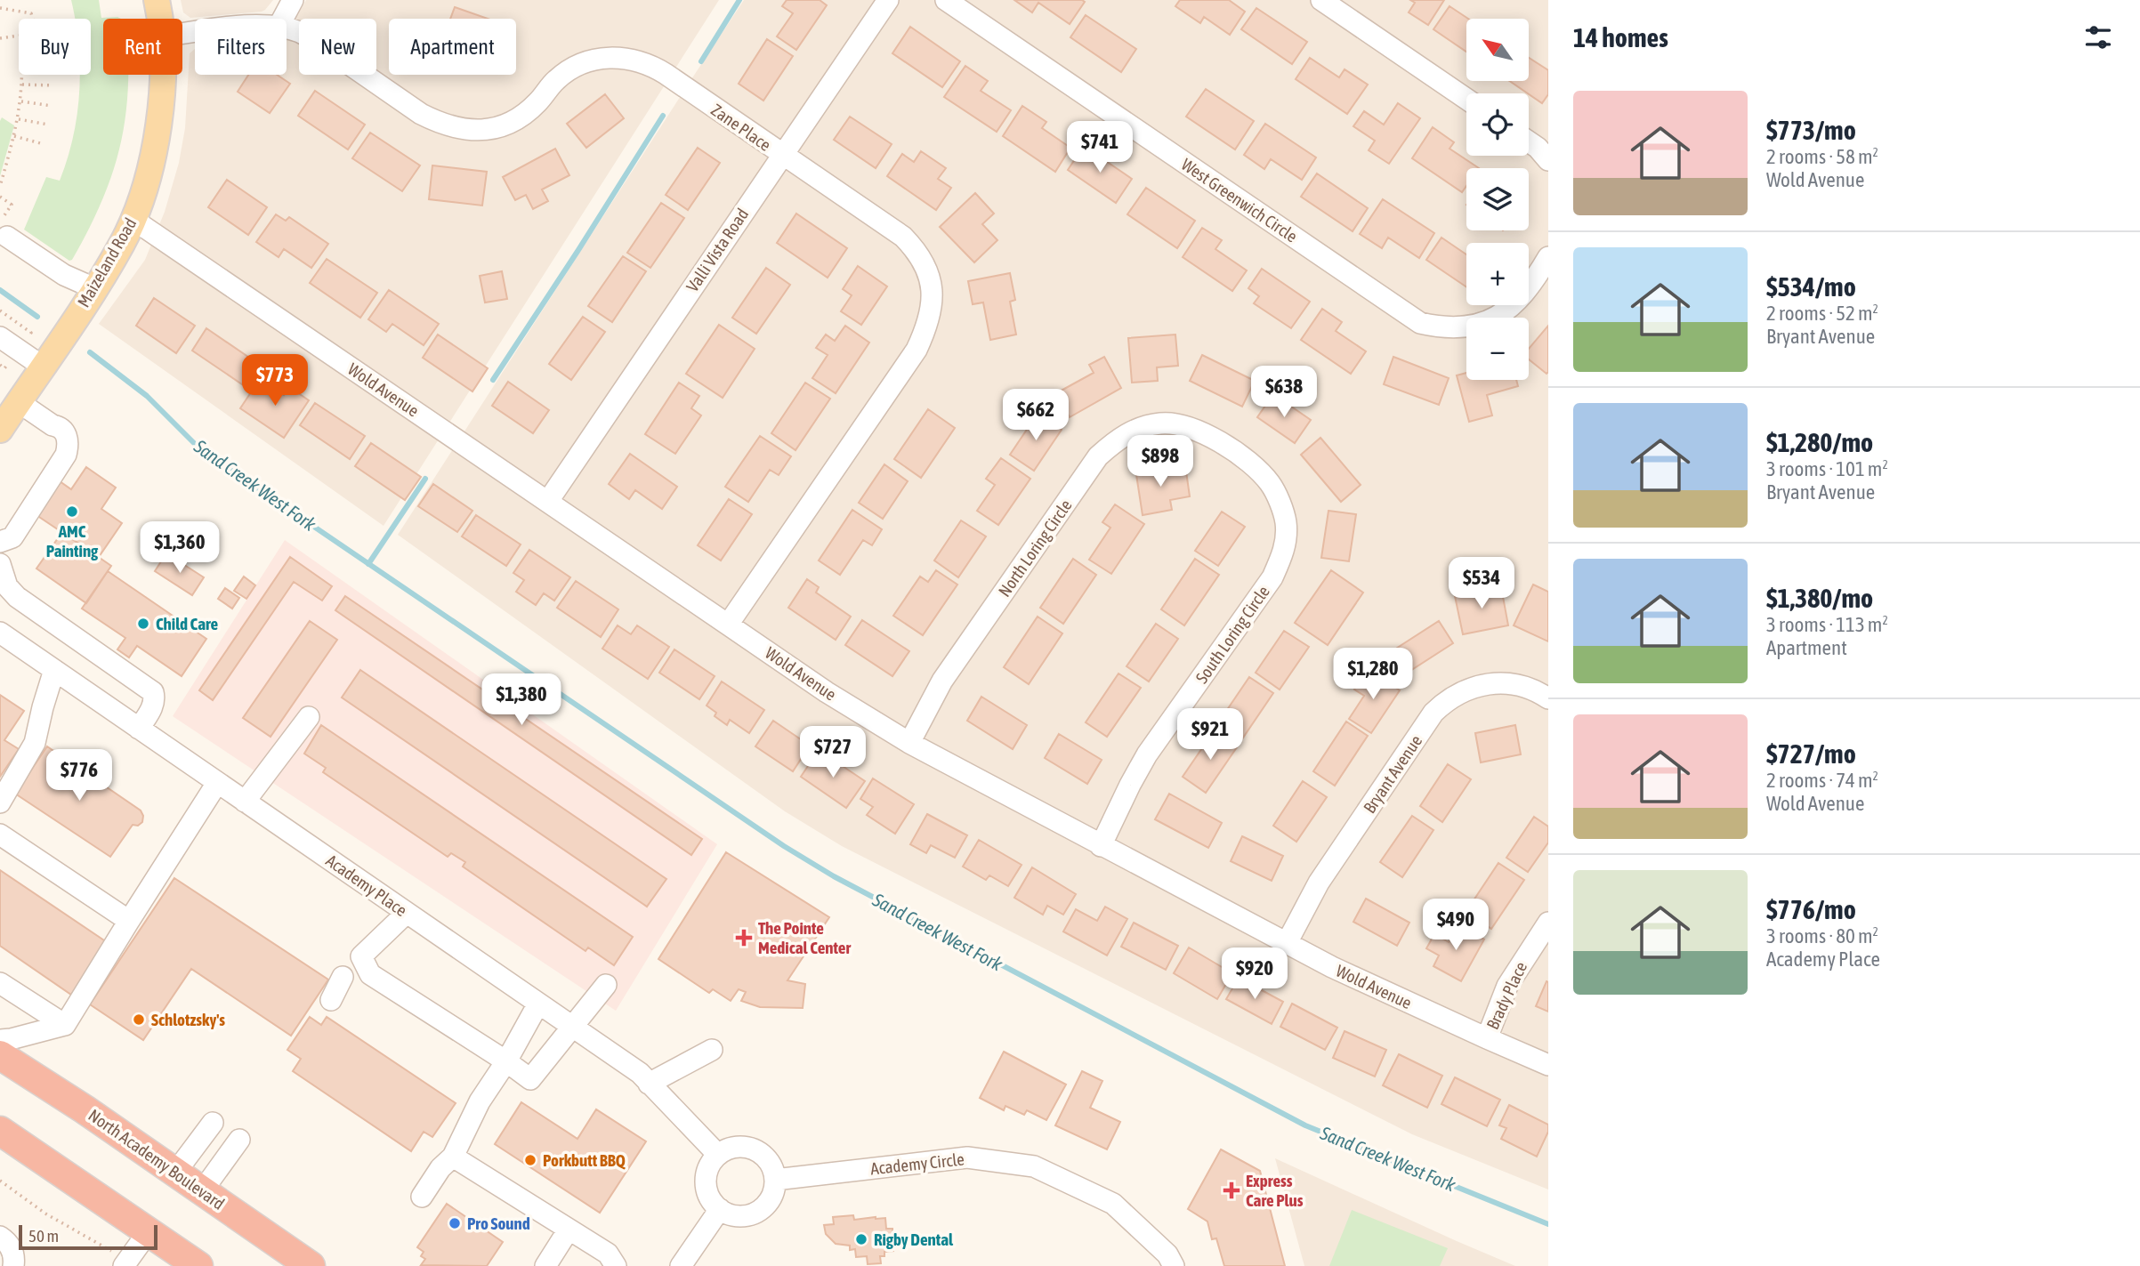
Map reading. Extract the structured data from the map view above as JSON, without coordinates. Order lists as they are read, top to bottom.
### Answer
{
  "streets": {
    "highway": ["North Academy Boulevard"],
    "main road": ["Maizeland Road"],
    "street": [
      "Zane Place",
      "West Greenwich Circle",
      "Valli Vista Road",
      "Wold Avenue",
      "North Loring Circle",
      "South Loring Circle",
      "Bryant Avenue",
      "Academy Place",
      "Brady Place",
      "Academy Circle"
    ]
  },
  "crossings": [
    ["Zane Place", "Valli Vista Road"],
    ["Zane Place", "Wold Avenue"],
    ["Valli Vista Road", "Wold Avenue"],
    ["Maizeland Road", "Wold Avenue"],
    ["Wold Avenue", "North Loring Circle"],
    ["Wold Avenue", "South Loring Circle"],
    ["Wold Avenue", "Bryant Avenue"],
    ["Wold Avenue", "Brady Place"],
    ["North Loring Circle", "South Loring Circle"],
    ["Academy Place", "Academy Circle"]
  ],
  "water": ["Sand Creek West Fork"],
  "places": {
    "other": [
      "AMC Painting",
      "Child Care",
      "Schlotzsky's",
      "Porkbutt BBQ",
      "Pro Sound",
      "Rigby Dental"
    ],
    "health": ["The Pointe Medical Center", "Express Care Plus"]
  },
  "scale_bar": "50 m",
  "north": "top left",
  "page": {
    "heading": "14 homes",
    "map_buttons": ["+", "−"],
    "chip": [
      "Buy",
      "Rent",
      "Filters",
      "New",
      "Apartment"
    ],
    "list": [
      {
        "name": "$773/mo",
        "note": "2 rooms · 58 m² · Wold Avenue"
      },
      {
        "name": "$534/mo",
        "note": "2 rooms · 52 m² · Bryant Avenue"
      },
      {
        "name": "$1,280/mo",
        "note": "3 rooms · 101 m² · Bryant Avenue"
      },
      {
        "name": "$1,380/mo",
        "note": "3 rooms · 113 m² · Apartment"
      },
      {
        "name": "$727/mo",
        "note": "2 rooms · 74 m² · Wold Avenue"
      },
      {
        "name": "$776/mo",
        "note": "3 rooms · 80 m² · Academy Place"
      }
    ],
    "price": [
      "$741",
      "$773",
      "$638",
      "$662",
      "$898",
      "$1,360",
      "$534",
      "$1,280",
      "$1,380",
      "$921",
      "$727",
      "$776",
      "$490",
      "$920"
    ],
    "scale": "50 m"
  }
}
